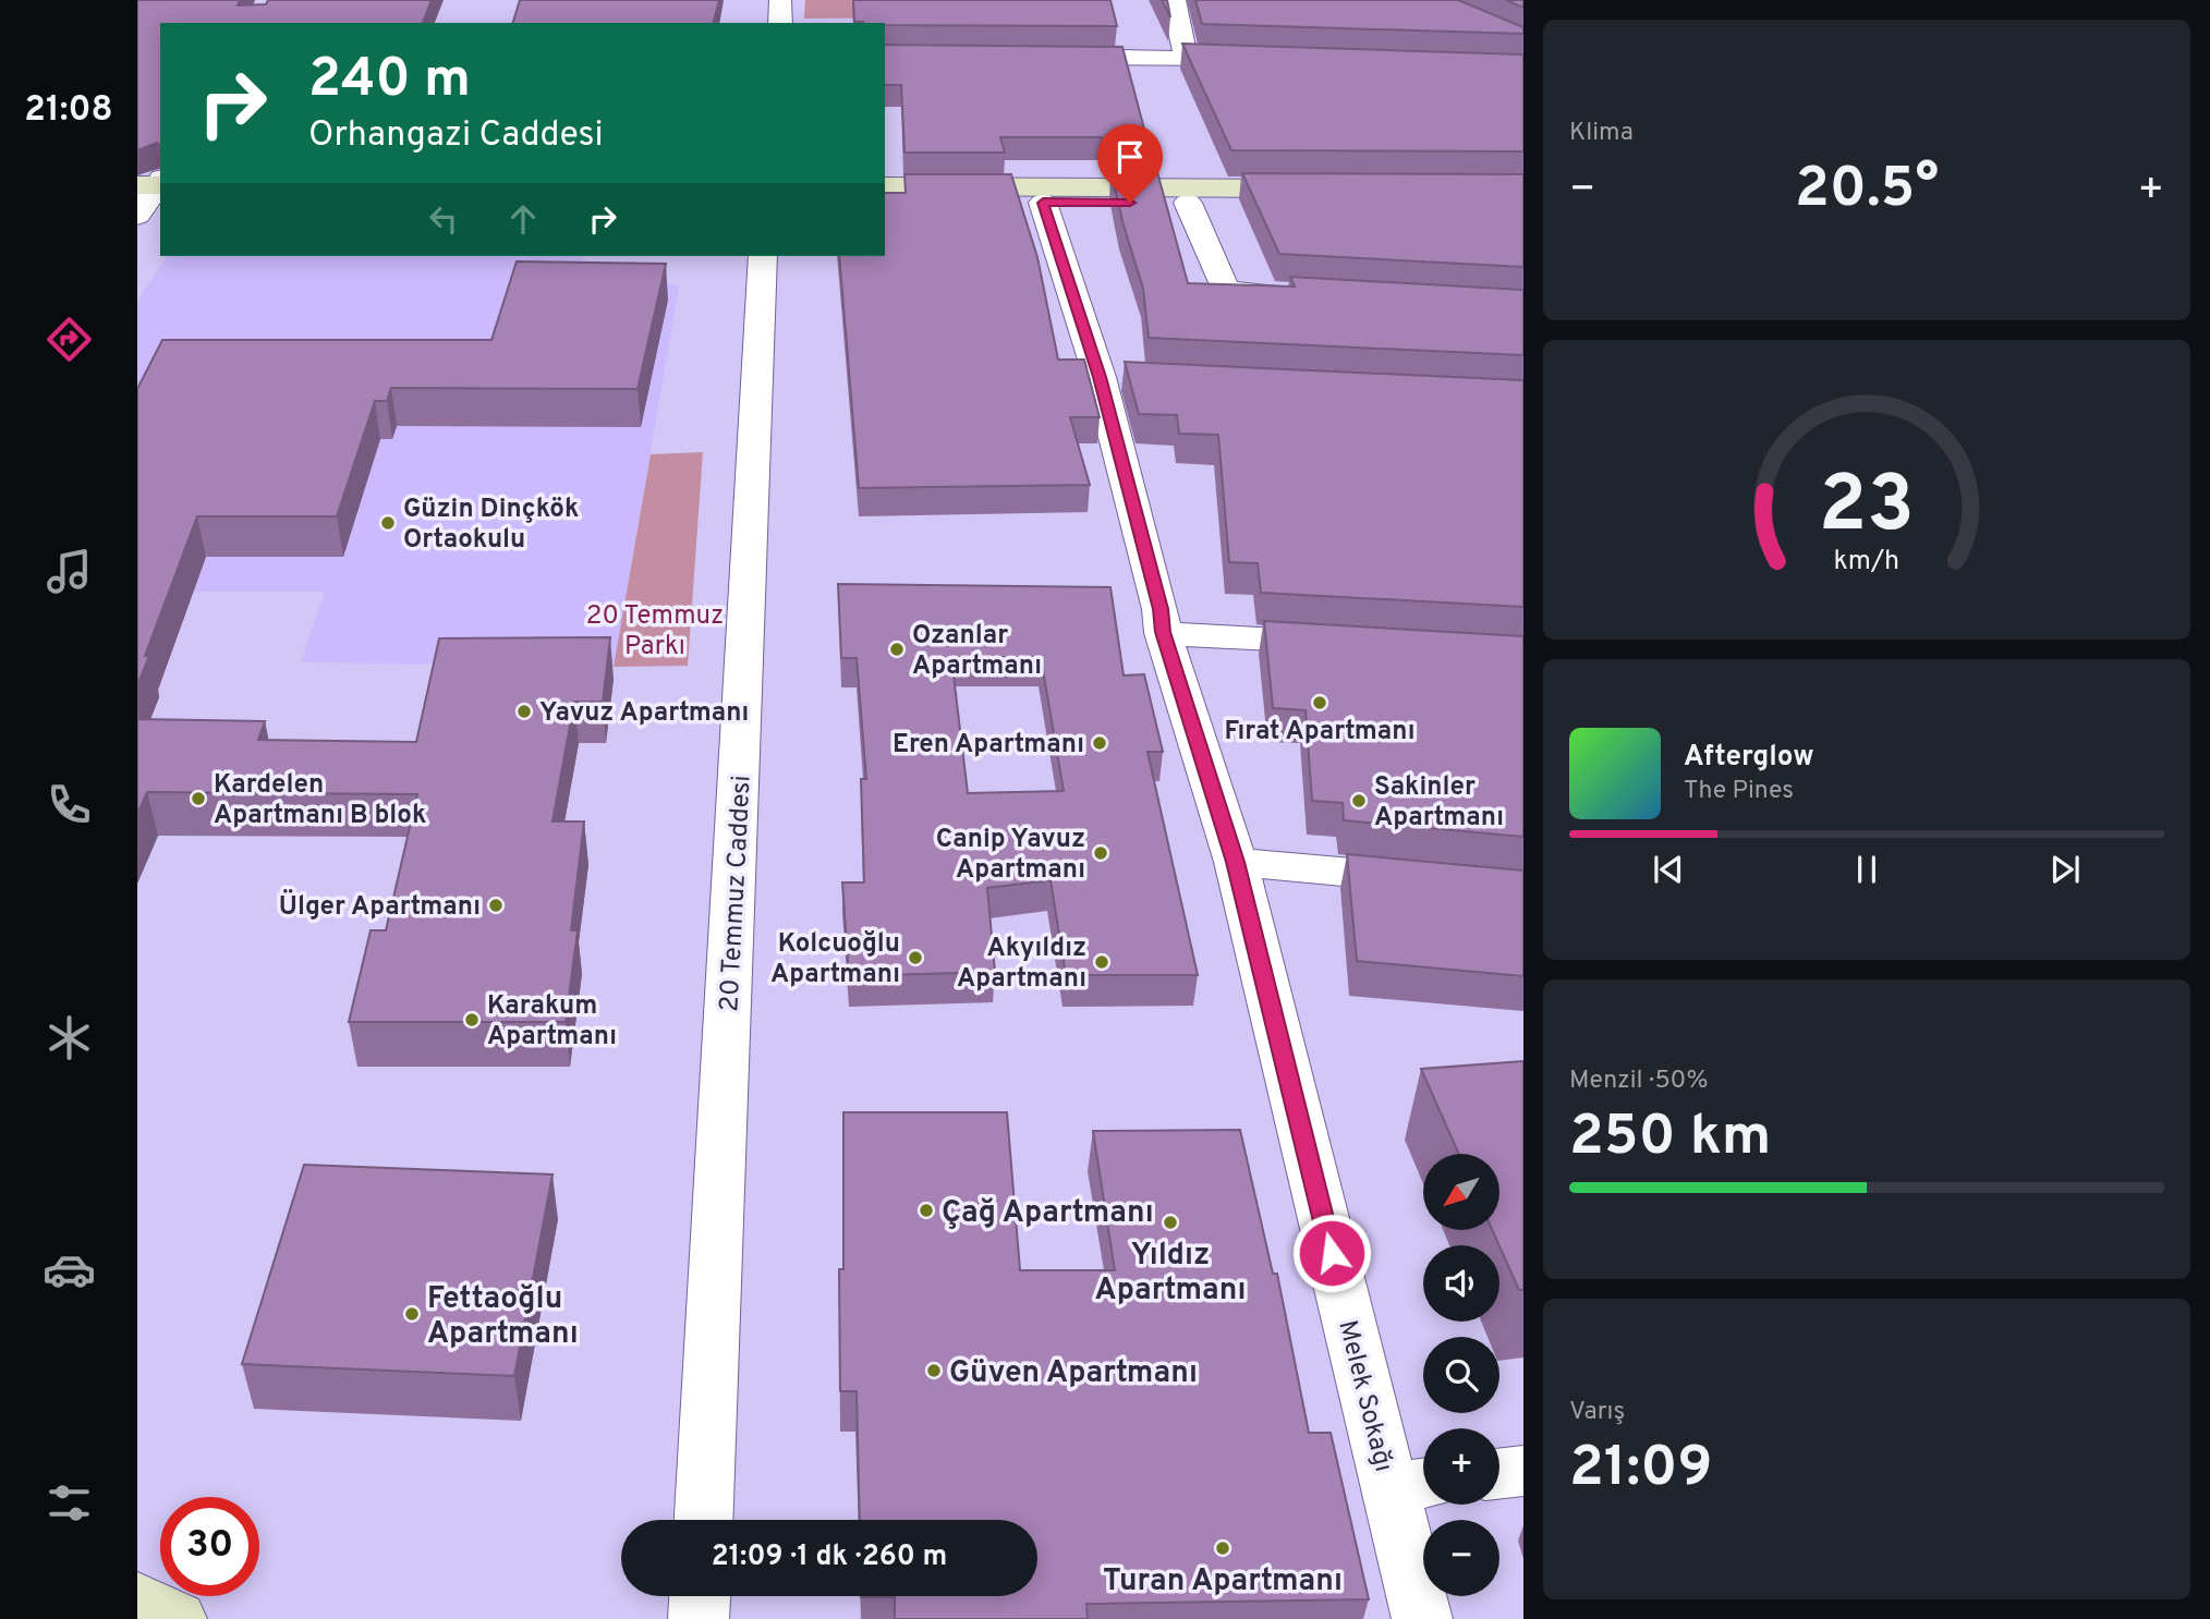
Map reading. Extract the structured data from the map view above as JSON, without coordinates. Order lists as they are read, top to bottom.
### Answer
{
  "streets": {
    "street": ["20 Temmuz Caddesi", "Melek Sokağı"]
  },
  "parks": ["20 Temmuz Parkı"],
  "places": [
    "Güzin Dinçkök Ortaokulu",
    "Ozanlar Apartmanı",
    "Fırat Apartmanı",
    "Yavuz Apartmanı",
    "Eren Apartmanı",
    "Kardelen Apartmanı B blok",
    "Sakinler Apartmanı",
    "Canip Yavuz Apartmanı",
    "Ülger Apartmanı",
    "Kolcuoğlu Apartmanı",
    "Akyıldız Apartmanı",
    "Karakum Apartmanı",
    "Çağ Apartmanı",
    "Yıldız Apartmanı",
    "Fettaoğlu Apartmanı",
    "Güven Apartmanı",
    "Turan Apartmanı"
  ],
  "north": "bottom left",
  "page": {
    "tabs": "21:08",
    "tile": [
      "Klima",
      ["Menzil · 50%", "250 km"],
      ["Varış", "21:09"]
    ],
    "turn": ["240 m", "Orhangazi Caddesi"],
    "heat": ["−", "20.5°", "+"],
    "song": ["Afterglow", "The Pines"],
    "map_buttons": ["+", "−"],
    "limit": "30",
    "trip": "21:09 · 1 dk · 260 m",
    "gauge": ["23", "km/h"]
  }
}
